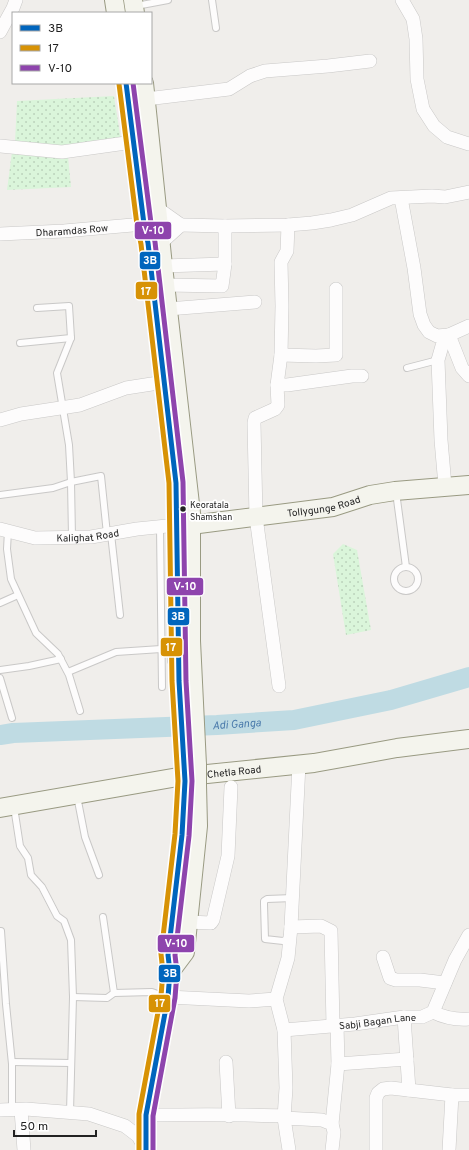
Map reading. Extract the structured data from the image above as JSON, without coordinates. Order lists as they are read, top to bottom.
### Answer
{
  "streets": {
    "main road": ["Tollygunge Road", "Chetla Road"],
    "street": ["Dharamdas Row", "Kalighat Road", "Sabji Bagan Lane"]
  },
  "crossings": [
    ["Tollygunge Road", "Kalighat Road"]
  ],
  "water": ["Adi Ganga"],
  "places": ["Keoratala Shamshan"],
  "lines": ["transit line 3B", "transit line 17", "transit line V-10"],
  "legend": ["3B", "17", "V-10"],
  "scale_bar": "50 m"
}
